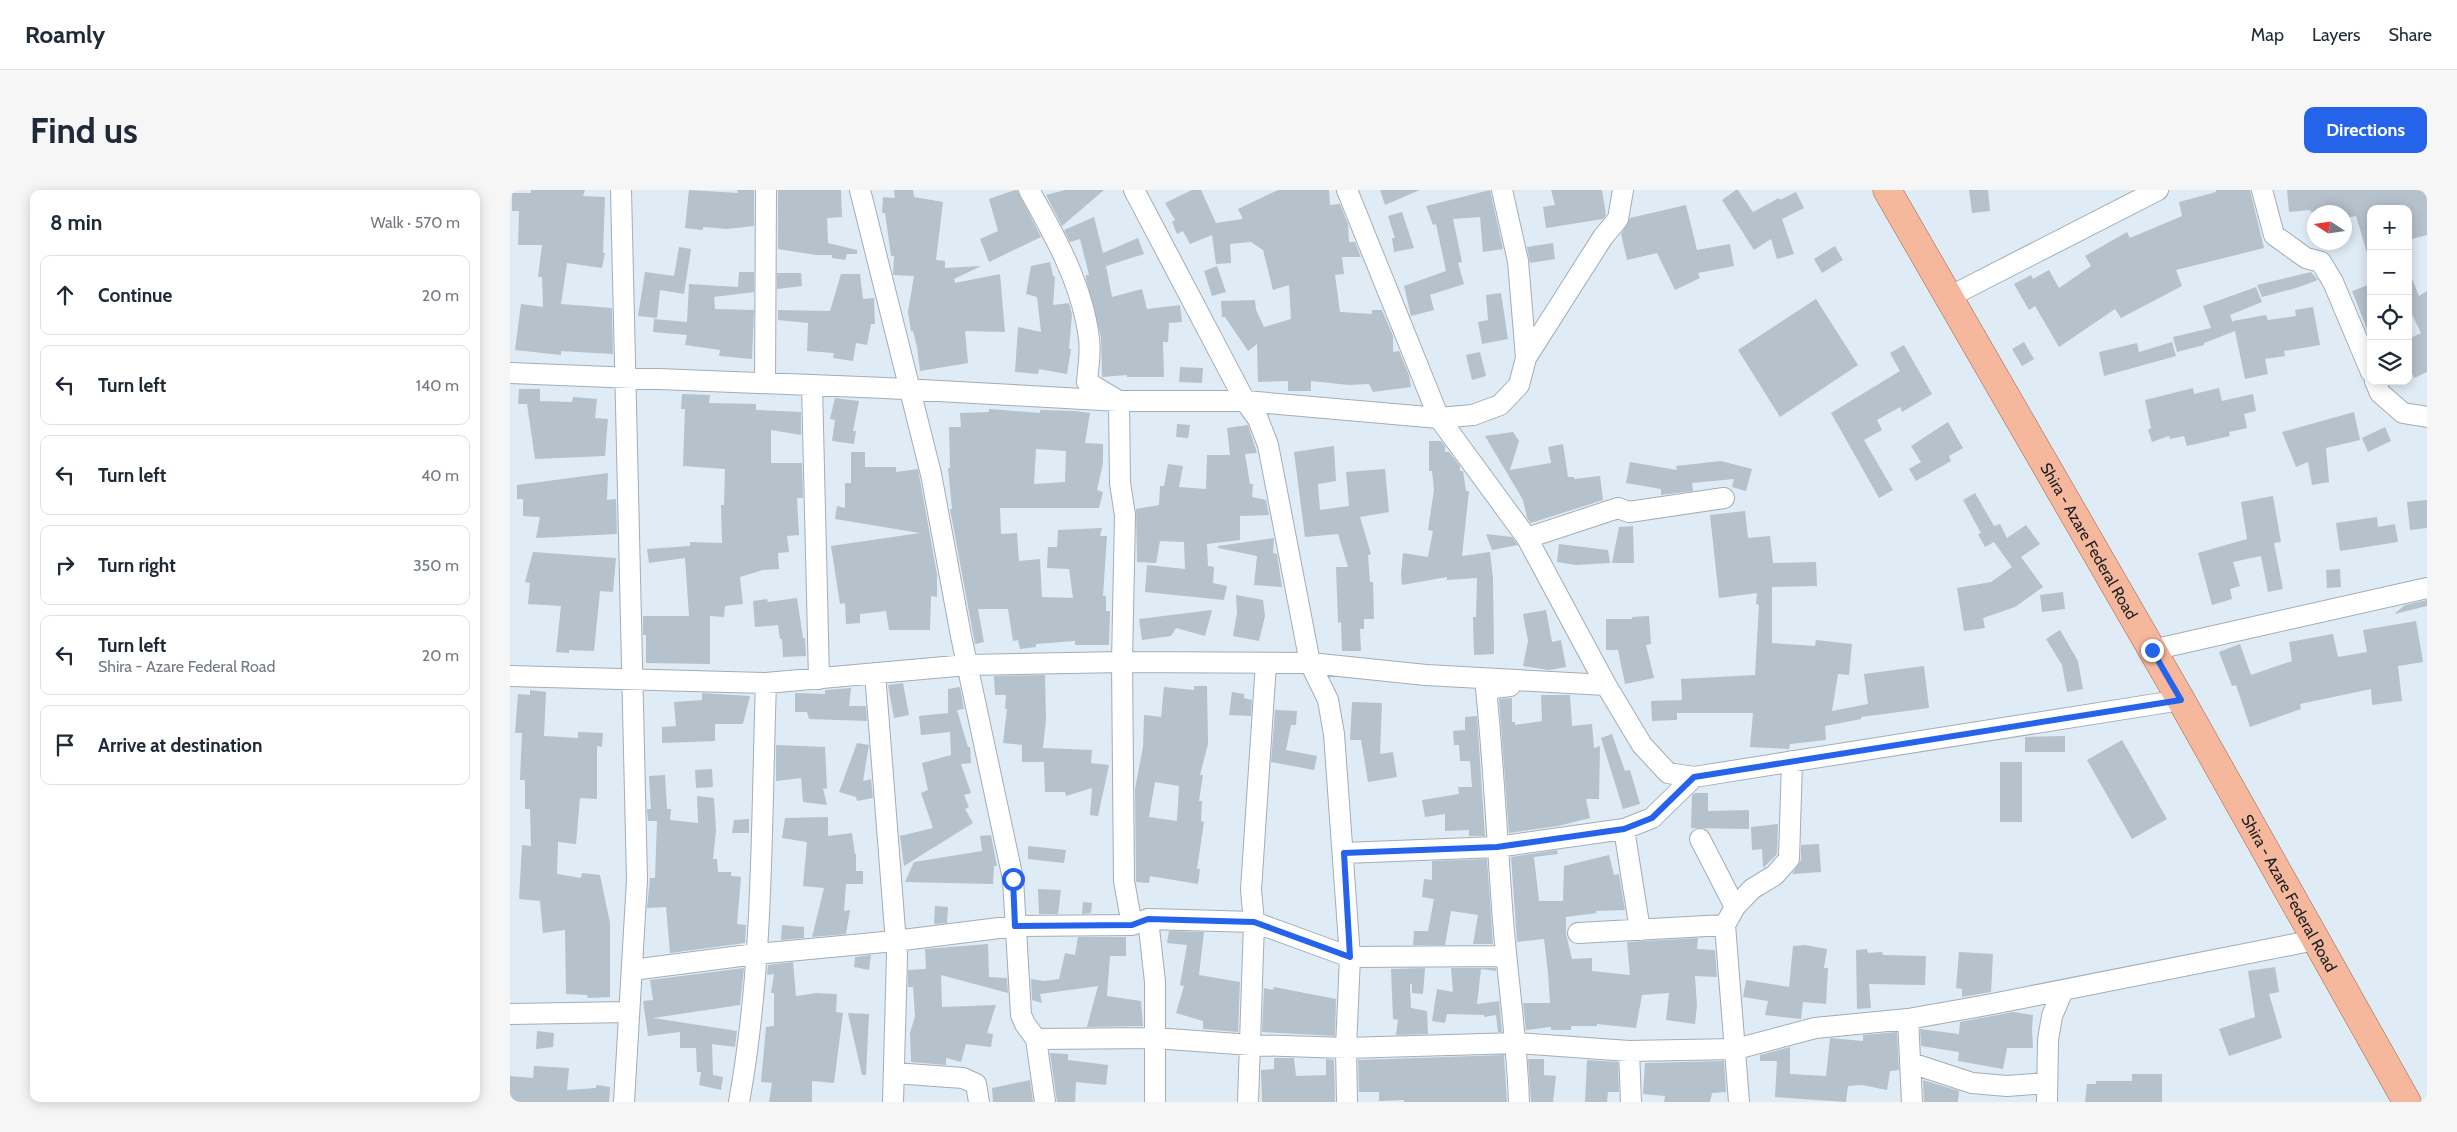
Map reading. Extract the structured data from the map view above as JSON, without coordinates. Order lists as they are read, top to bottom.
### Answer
{
  "streets": {
    "main road": ["Shira - Azare Federal Road"]
  },
  "north": "left",
  "page": {
    "header": "Roamly",
    "nav": ["Map", "Layers", "Share"],
    "buttons": "Directions",
    "title": "Find us",
    "heading": ["8 min", "Walk · 570 m"],
    "map_buttons": ["+", "−"],
    "list": [
      ["Continue", "20 m"],
      ["Turn left", "140 m"],
      ["Turn left", "40 m"],
      ["Turn right", "350 m"],
      ["Turn left", "Shira - Azare Federal Road", "20 m"],
      "Arrive at destination"
    ]
  }
}
